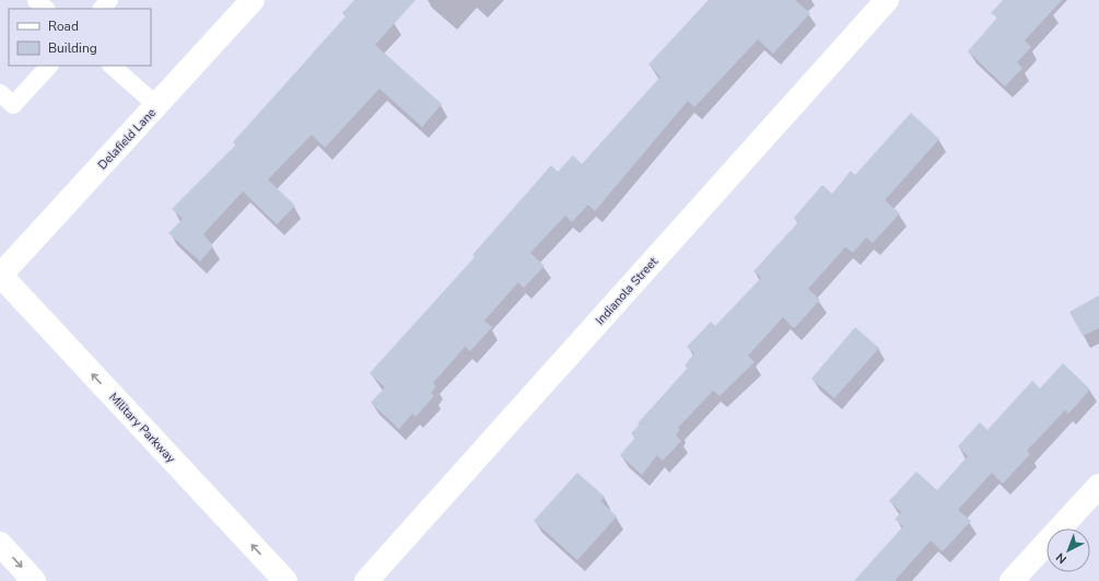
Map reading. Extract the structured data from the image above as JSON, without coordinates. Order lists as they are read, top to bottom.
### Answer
{
  "streets": {
    "street": ["Delafield Lane", "Indianola Street", "Military Parkway"]
  },
  "crossings": [
    ["Delafield Lane", "Military Parkway"]
  ],
  "one_way": ["Military Parkway"],
  "legend": ["Road", "Building"],
  "north": "bottom left"
}
